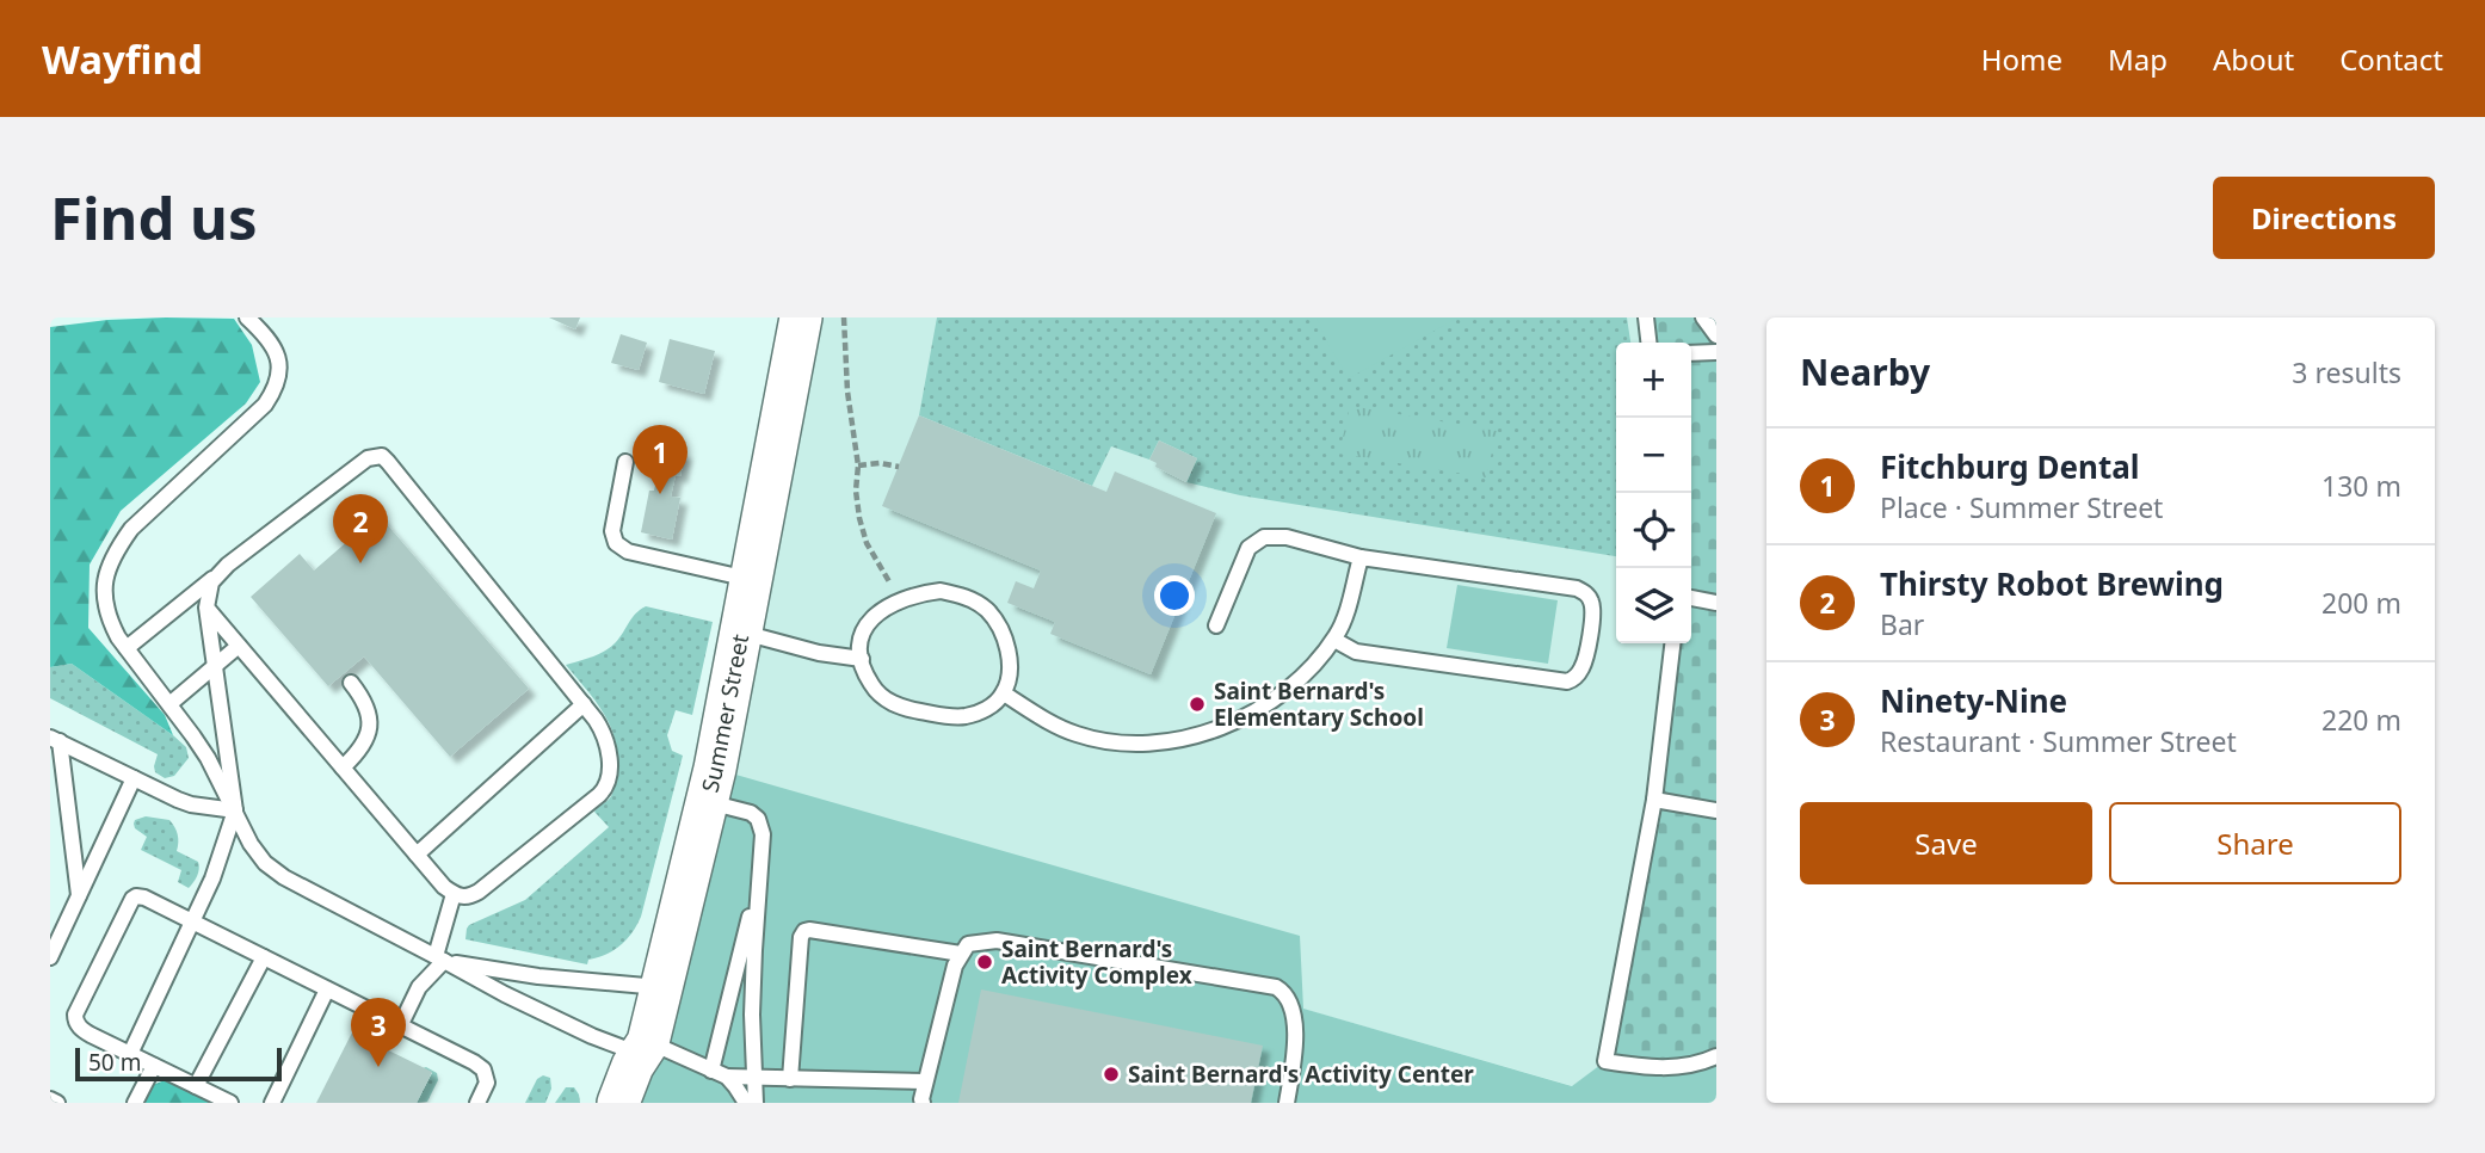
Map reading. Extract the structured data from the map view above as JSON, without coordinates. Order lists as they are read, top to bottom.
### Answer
{
  "streets": {
    "main road": ["Summer Street"]
  },
  "places": ["Saint Bernard's Elementary School", "Saint Bernard's Activity Complex", "Saint Bernard's Activity Center"],
  "scale_bar": "50 m",
  "page": {
    "header": "Wayfind",
    "nav": [
      "Home",
      "Map",
      "About",
      "Contact"
    ],
    "buttons": [
      "Directions",
      ["Save", "Share"]
    ],
    "title": "Find us",
    "heading": ["Nearby", "3 results"],
    "map_buttons": ["+", "−"],
    "pins": ["1", "2", "3"],
    "list": [
      {
        "mark": "1",
        "name": "Fitchburg Dental",
        "note": "Place · Summer Street",
        "value": "130 m"
      },
      {
        "mark": "2",
        "name": "Thirsty Robot Brewing",
        "note": "Bar",
        "value": "200 m"
      },
      {
        "mark": "3",
        "name": "Ninety-Nine",
        "note": "Restaurant · Summer Street",
        "value": "220 m"
      }
    ],
    "scale": "50 m"
  }
}
